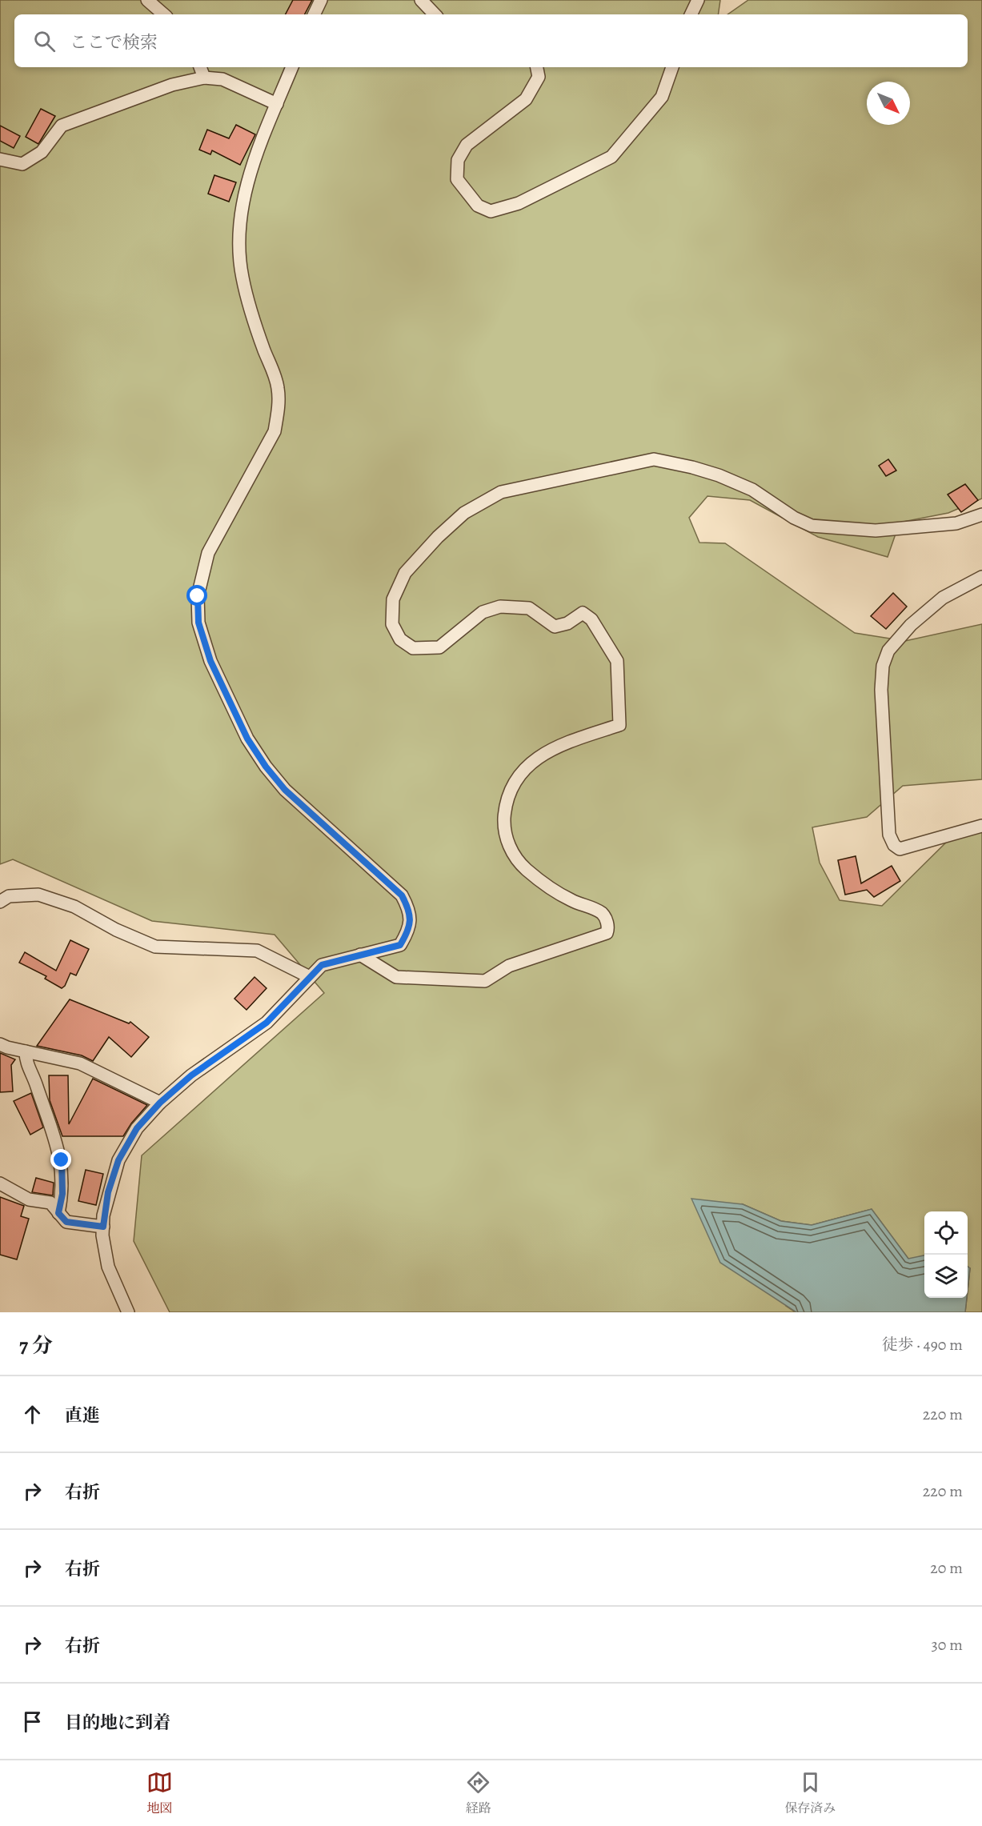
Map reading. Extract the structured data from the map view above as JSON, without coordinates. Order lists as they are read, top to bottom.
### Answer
{
  "north": "bottom right",
  "page": {
    "search": "ここで検索",
    "heading": ["7 分", "徒歩 · 490 m"],
    "list": [
      ["直進", "220 m"],
      ["右折", "220 m"],
      ["右折", "20 m"],
      ["右折", "30 m"],
      "目的地に到着"
    ],
    "nav": ["地図", "経路", "保存済み"]
  }
}
